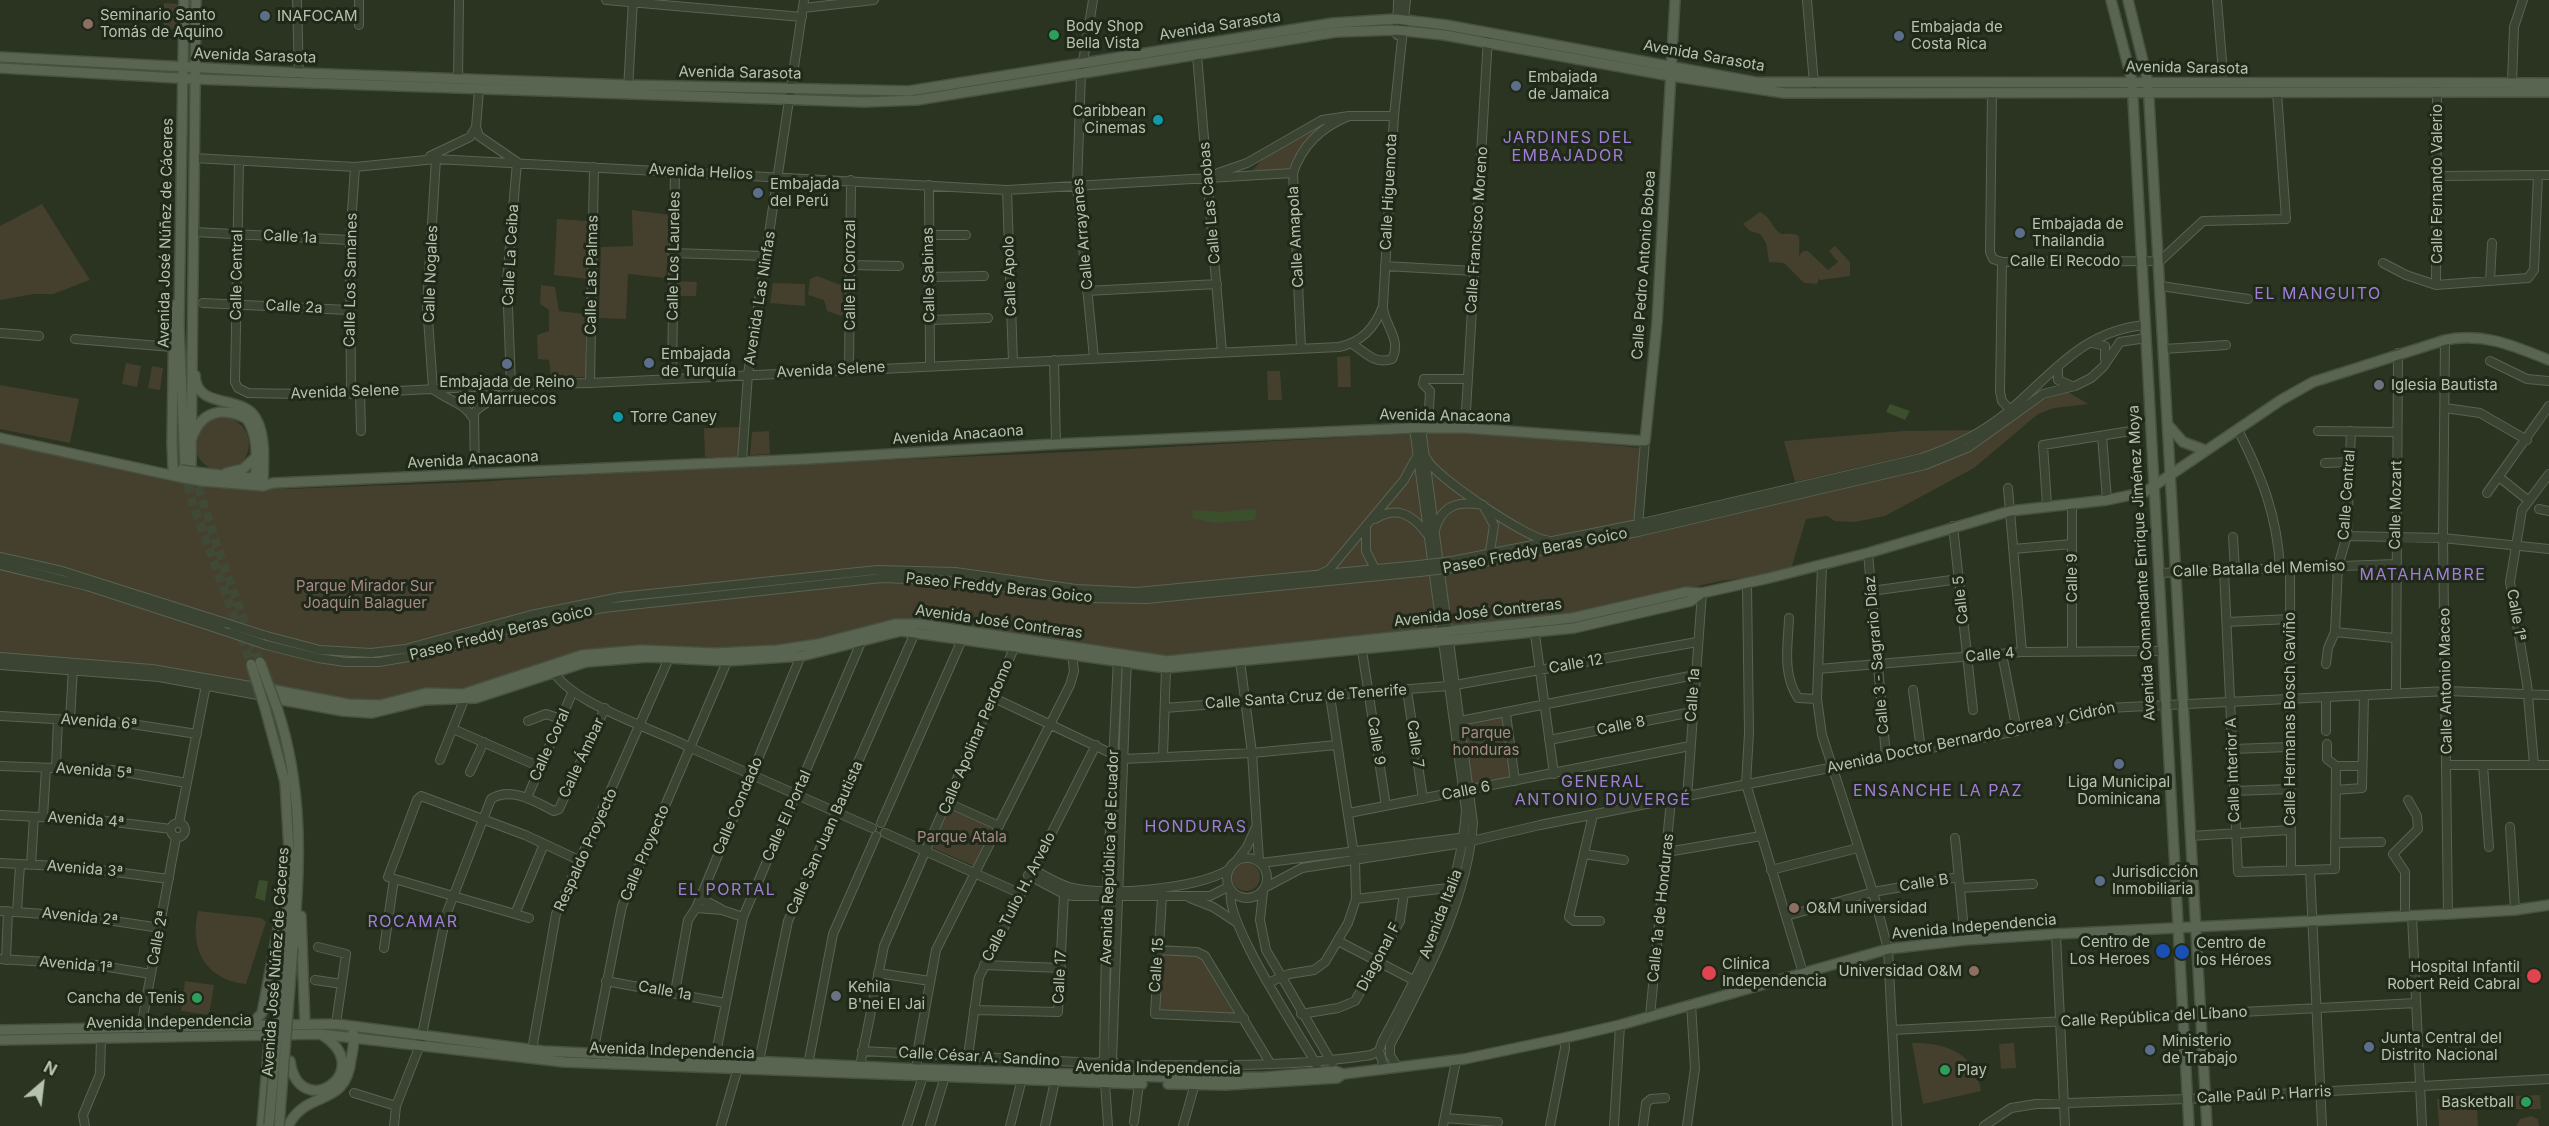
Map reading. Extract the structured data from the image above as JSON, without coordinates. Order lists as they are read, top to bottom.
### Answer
{
  "streets": {
    "main road": [
      "Avenida Sarasota",
      "Avenida José Núñez de Cáceres",
      "Calle Pedro Antonio Bobea",
      "Avenida Anacaona",
      "Avenida Comandante Enrique Jiménez Moya",
      "Avenida José Contreras",
      "Avenida Independencia"
    ],
    "street": [
      "Avenida Helios",
      "Calle Fernando Valerio",
      "Calle Higuemota",
      "Calle Las Caobas",
      "Calle Francisco Moreno",
      "Calle Arrayanes",
      "Calle 1a",
      "Calle Amapola",
      "Calle La Ceiba",
      "Calle Los Laureles",
      "Calle El Recodo",
      "Calle Nogales",
      "Calle Central",
      "Calle Las Palmas",
      "Calle El Corozal",
      "Calle Sabinas",
      "Calle Apolo",
      "Calle Los Samanes",
      "Avenida Las Ninfas",
      "Calle 2a",
      "Avenida Selene",
      "Calle Mozart",
      "Paseo Freddy Beras Goico",
      "Calle Batalla del Memiso",
      "Calle 9",
      "Calle 5",
      "Calle 1ª",
      "Calle 3 - Sagrario Díaz",
      "Calle 4",
      "Calle 12",
      "Calle Antonio Maceo",
      "Calle Santa Cruz de Tenerife",
      "Calle Hermanas Bosch Gaviño",
      "Avenida 6ª",
      "Calle 8",
      "Calle Apolinar Perdomo",
      "Avenida Doctor Bernardo Correa y Cidrón",
      "Calle 7",
      "Calle Coral",
      "Calle Ámbar",
      "Calle Interior A",
      "Avenida 5ª",
      "Calle 6",
      "Calle Condado",
      "Calle El Portal",
      "Avenida 4ª",
      "Calle San Juan Bautista",
      "Respaldo Proyecto",
      "Calle Proyecto",
      "Avenida República de Ecuador",
      "Avenida 3ª",
      "Calle B",
      "Calle Tulio H. Arvelo",
      "Calle 1a de Honduras",
      "Avenida Italia",
      "Avenida 2ª",
      "Calle 2ª",
      "Diagonal F",
      "Avenida 1ª",
      "Calle 15",
      "Calle 17",
      "Calle República del Líbano",
      "Calle César A. Sandino",
      "Calle Paúl P. Harris"
    ]
  },
  "crossings": [
    ["Avenida Sarasota", "Calle Fernando Valerio"],
    ["Avenida Sarasota", "Calle Higuemota"],
    ["Avenida Sarasota", "Calle Las Caobas"],
    ["Avenida Sarasota", "Calle Francisco Moreno"],
    ["Avenida Sarasota", "Avenida José Núñez de Cáceres"],
    ["Avenida Sarasota", "Calle Arrayanes"],
    ["Avenida Sarasota", "Calle El Recodo"],
    ["Avenida Sarasota", "Calle Pedro Antonio Bobea"],
    ["Avenida Sarasota", "Avenida Las Ninfas"],
    ["Avenida Sarasota", "Avenida Comandante Enrique Jiménez Moya"],
    ["Avenida Helios", "Calle Higuemota"],
    ["Avenida Helios", "Calle Las Caobas"],
    ["Avenida Helios", "Avenida José Núñez de Cáceres"],
    ["Avenida Helios", "Calle Arrayanes"],
    ["Avenida Helios", "Calle Amapola"],
    ["Avenida Helios", "Calle La Ceiba"],
    ["Avenida Helios", "Calle Los Laureles"],
    ["Avenida Helios", "Calle Nogales"],
    ["Avenida Helios", "Calle Central"],
    ["Avenida Helios", "Calle Las Palmas"],
    ["Avenida Helios", "Calle El Corozal"],
    ["Avenida Helios", "Calle Sabinas"],
    ["Avenida Helios", "Calle Apolo"],
    ["Avenida Helios", "Calle Los Samanes"],
    ["Avenida Helios", "Avenida Las Ninfas"],
    ["Calle Higuemota", "Avenida Selene"],
    ["Calle Las Caobas", "Avenida Selene"],
    ["Calle Francisco Moreno", "Avenida Anacaona"],
    ["Calle Francisco Moreno", "Avenida Italia"],
    ["Avenida José Núñez de Cáceres", "Calle 1a"],
    ["Avenida José Núñez de Cáceres", "Avenida Anacaona"],
    ["Calle Arrayanes", "Avenida Selene"],
    ["Calle 1a", "Calle Central"],
    ["Calle 1a", "Calle Los Samanes"],
    ["Calle 1a", "Avenida José Contreras"],
    ["Calle 1a", "Calle 12"],
    ["Calle 1a", "Calle 8"],
    ["Calle 1a", "Avenida Doctor Bernardo Correa y Cidrón"],
    ["Calle 1a", "Calle 6"],
    ["Calle 1a", "Calle Condado"],
    ["Calle 1a", "Calle El Portal"],
    ["Calle 1a", "Calle Proyecto"],
    ["Calle Amapola", "Avenida Selene"],
    ["Calle La Ceiba", "Avenida Selene"],
    ["Calle Los Laureles", "Avenida Selene"],
    ["Calle El Recodo", "Avenida Comandante Enrique Jiménez Moya"],
    ["Calle Pedro Antonio Bobea", "Avenida Anacaona"],
    ["Calle Pedro Antonio Bobea", "Paseo Freddy Beras Goico"],
    ["Calle Nogales", "Avenida Selene"],
    ["Calle Central", "Calle 2a"],
    ["Calle Central", "Avenida Selene"],
    ["Calle Central", "Calle Batalla del Memiso"],
    ["Calle Las Palmas", "Avenida Selene"],
    ["Calle El Corozal", "Avenida Selene"],
    ["Calle Sabinas", "Avenida Selene"],
    ["Calle Apolo", "Avenida Selene"],
    ["Calle Los Samanes", "Calle 2a"],
    ["Calle Los Samanes", "Avenida Selene"],
    ["Avenida Las Ninfas", "Avenida Selene"],
    ["Avenida Las Ninfas", "Avenida Anacaona"],
    ["Avenida Anacaona", "Avenida Italia"],
    ["Calle Mozart", "Calle Batalla del Memiso"],
    ["Calle Mozart", "Avenida José Contreras"],
    ["Calle Mozart", "Avenida Doctor Bernardo Correa y Cidrón"],
    ["Paseo Freddy Beras Goico", "Avenida Comandante Enrique Jiménez Moya"],
    ["Avenida Comandante Enrique Jiménez Moya", "Calle Batalla del Memiso"],
    ["Avenida Comandante Enrique Jiménez Moya", "Avenida José Contreras"],
    ["Avenida Comandante Enrique Jiménez Moya", "Calle 4"],
    ["Avenida Comandante Enrique Jiménez Moya", "Avenida Doctor Bernardo Correa y Cidrón"],
    ["Avenida Comandante Enrique Jiménez Moya", "Avenida Independencia"],
    ["Avenida Comandante Enrique Jiménez Moya", "Calle República del Líbano"],
    ["Avenida Comandante Enrique Jiménez Moya", "Calle Paúl P. Harris"],
    ["Calle Batalla del Memiso", "Calle Hermanas Bosch Gaviño"],
    ["Calle Batalla del Memiso", "Calle Interior A"],
    ["Calle 9", "Avenida José Contreras"],
    ["Calle 9", "Calle 4"],
    ["Calle 9", "Calle Santa Cruz de Tenerife"],
    ["Calle 9", "Calle 6"],
    ["Calle 5", "Avenida José Contreras"],
    ["Calle 5", "Calle 4"],
    ["Avenida José Contreras", "Calle 3 - Sagrario Díaz"],
    ["Avenida José Contreras", "Calle Antonio Maceo"],
    ["Avenida José Contreras", "Calle Apolinar Perdomo"],
    ["Avenida José Contreras", "Calle Condado"],
    ["Avenida José Contreras", "Calle El Portal"],
    ["Avenida José Contreras", "Calle San Juan Bautista"],
    ["Avenida José Contreras", "Respaldo Proyecto"],
    ["Avenida José Contreras", "Calle Proyecto"],
    ["Avenida José Contreras", "Avenida República de Ecuador"],
    ["Avenida José Contreras", "Avenida Italia"],
    ["Calle 1ª", "Avenida Doctor Bernardo Correa y Cidrón"],
    ["Calle 3 - Sagrario Díaz", "Calle 4"],
    ["Calle 3 - Sagrario Díaz", "Avenida Doctor Bernardo Correa y Cidrón"],
    ["Calle 12", "Calle Santa Cruz de Tenerife"],
    ["Calle 12", "Avenida Italia"],
    ["Calle Antonio Maceo", "Avenida Doctor Bernardo Correa y Cidrón"],
    ["Calle Antonio Maceo", "Avenida Independencia"],
    ["Calle Santa Cruz de Tenerife", "Calle 7"],
    ["Calle Santa Cruz de Tenerife", "Avenida Italia"],
    ["Calle Hermanas Bosch Gaviño", "Avenida Doctor Bernardo Correa y Cidrón"],
    ["Calle Hermanas Bosch Gaviño", "Calle Interior A"],
    ["Calle Apolinar Perdomo", "Avenida Independencia"],
    ["Calle Apolinar Perdomo", "Calle César A. Sandino"],
    ["Avenida Doctor Bernardo Correa y Cidrón", "Calle Interior A"],
    ["Avenida Doctor Bernardo Correa y Cidrón", "Calle 1a de Honduras"],
    ["Avenida Doctor Bernardo Correa y Cidrón", "Avenida Italia"],
    ["Calle 7", "Calle 6"],
    ["Calle Coral", "Calle Ámbar"],
    ["Calle 6", "Avenida Italia"],
    ["Calle El Portal", "Avenida Independencia"],
    ["Avenida 4ª", "Calle 2ª"],
    ["Calle San Juan Bautista", "Avenida Independencia"],
    ["Respaldo Proyecto", "Avenida Independencia"],
    ["Calle Proyecto", "Avenida Independencia"],
    ["Avenida República de Ecuador", "Calle César A. Sandino"],
    ["Avenida 3ª", "Calle 2ª"],
    ["Calle Tulio H. Arvelo", "Calle 17"],
    ["Calle Tulio H. Arvelo", "Calle César A. Sandino"],
    ["Calle 1a de Honduras", "Avenida Independencia"],
    ["Avenida Italia", "Avenida Independencia"],
    ["Avenida Italia", "Calle César A. Sandino"],
    ["Avenida 2ª", "Calle 2ª"],
    ["Avenida Independencia", "Calle 2ª"],
    ["Calle 2ª", "Avenida 1ª"]
  ],
  "districts": [
    "JARDINES DEL EMBAJADOR",
    "EL MANGUITO",
    "MATAHAMBRE",
    "GENERAL ANTONIO DUVERGÉ",
    "ENSANCHE LA PAZ",
    "HONDURAS",
    "EL PORTAL",
    "ROCAMAR"
  ],
  "parks": ["Parque Mirador Sur Joaquín Balaguer", "Parque honduras", "Parque Atala"],
  "places": [
    "INAFOCAM",
    "Seminario Santo Tomás de Aquino",
    "Body Shop Bella Vista",
    "Embajada de Costa Rica",
    "Embajada de Jamaica",
    "Caribbean Cinemas",
    "Embajada del Perú",
    "Embajada de Thailandia",
    "Embajada de Turquía",
    "Embajada de Reino de Marruecos",
    "Iglesia Bautista",
    "Torre Caney",
    "Liga Municipal Dominicana",
    "Jurisdicción Inmobiliaria",
    "O&M universidad",
    "Centro de Los Heroes",
    "Centro de los Héroes",
    "Universidad O&M",
    "Clinica Independencia",
    "Hospital Infantil Robert Reid Cabral",
    "Kehila B'nei El Jai",
    "Cancha de Tenis",
    "Junta Central del Distrito Nacional",
    "Ministerio de Trabajo",
    "Play",
    "Basketball"
  ],
  "north": "top right"
}
